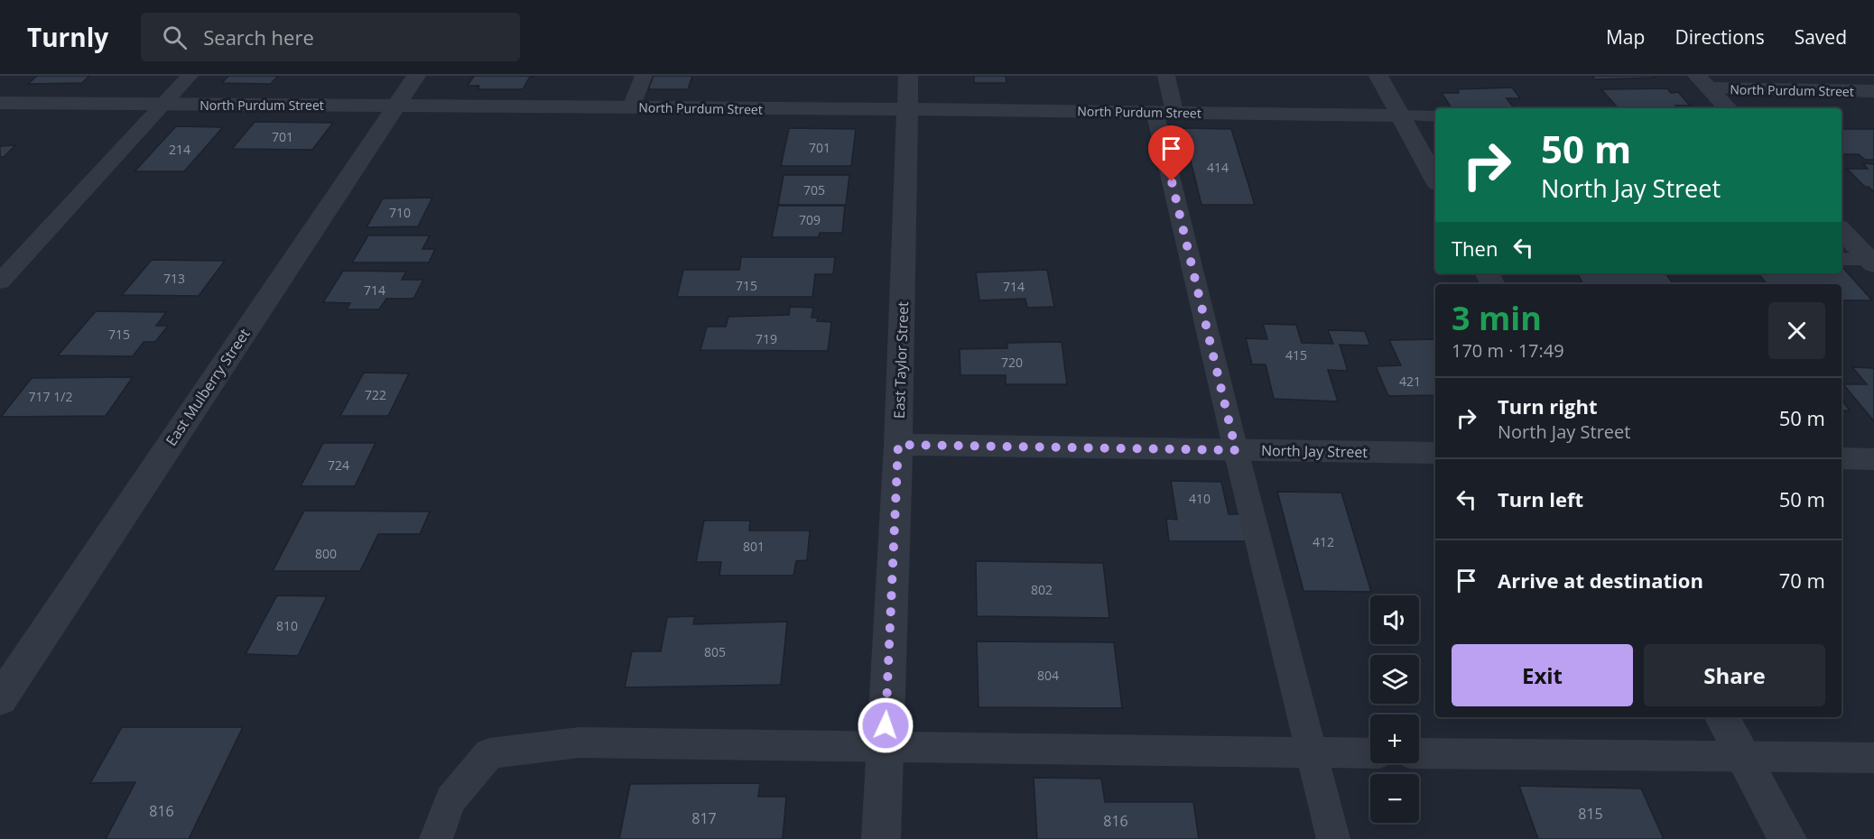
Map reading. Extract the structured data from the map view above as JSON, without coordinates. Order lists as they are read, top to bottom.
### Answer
{
  "streets": {
    "street": [
      "North Purdum Street",
      "East Taylor Street",
      "East Mulberry Street",
      "North Jay Street"
    ]
  },
  "crossings": [
    ["North Purdum Street", "East Taylor Street"],
    ["North Purdum Street", "East Mulberry Street"],
    ["East Taylor Street", "North Jay Street"]
  ],
  "house_numbers": [
    "701",
    "701",
    "214",
    "414",
    "705",
    "710",
    "709",
    "713",
    "715",
    "714",
    "714",
    "715",
    "719",
    "415",
    "720",
    "421",
    "722",
    "717 1/2",
    "724",
    "410",
    "412",
    "801",
    "800",
    "802",
    "810",
    "805",
    "804",
    "816",
    "815",
    "817",
    "816"
  ],
  "page": {
    "header": "Turnly",
    "search": "Search here",
    "nav": ["Map", "Directions", "Saved"],
    "turn": ["50 m", "North Jay Street"],
    "then": "Then",
    "heading": ["3 min", "170 m · 17:49"],
    "list": [
      {
        "name": "Turn right",
        "note": "North Jay Street",
        "value": "50 m"
      },
      {
        "name": "Turn left",
        "value": "50 m"
      },
      {
        "name": "Arrive at destination",
        "value": "70 m"
      }
    ],
    "map_buttons": ["+", "−"],
    "buttons": ["Exit", "Share"]
  }
}
